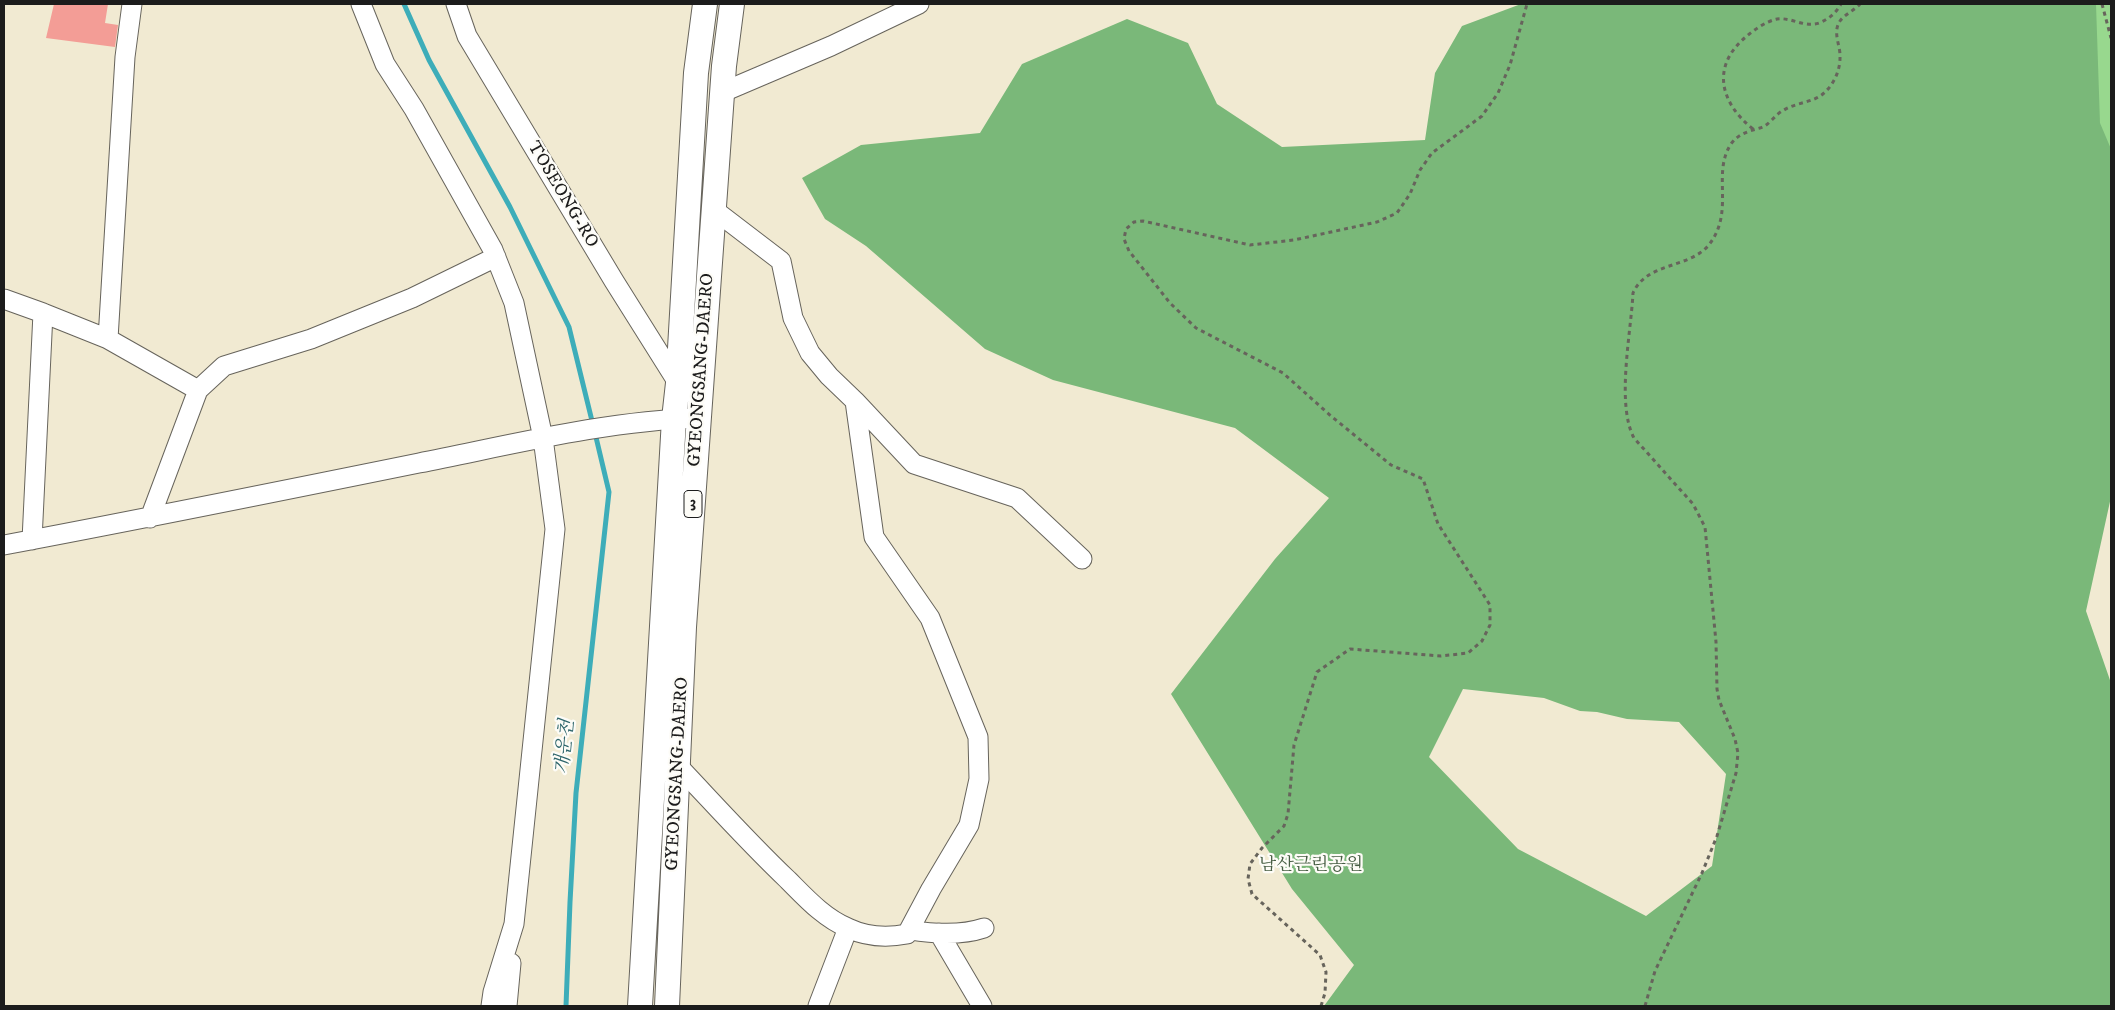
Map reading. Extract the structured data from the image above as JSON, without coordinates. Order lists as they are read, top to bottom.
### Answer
{
  "streets": {
    "main road": ["GYEONGSANG-DAERO", "3"],
    "street": ["TOSEONG-RO"]
  },
  "crossings": [
    ["TOSEONG-RO", "GYEONGSANG-DAERO"]
  ],
  "water": ["개운천"],
  "parks": ["남산근린공원"]
}
